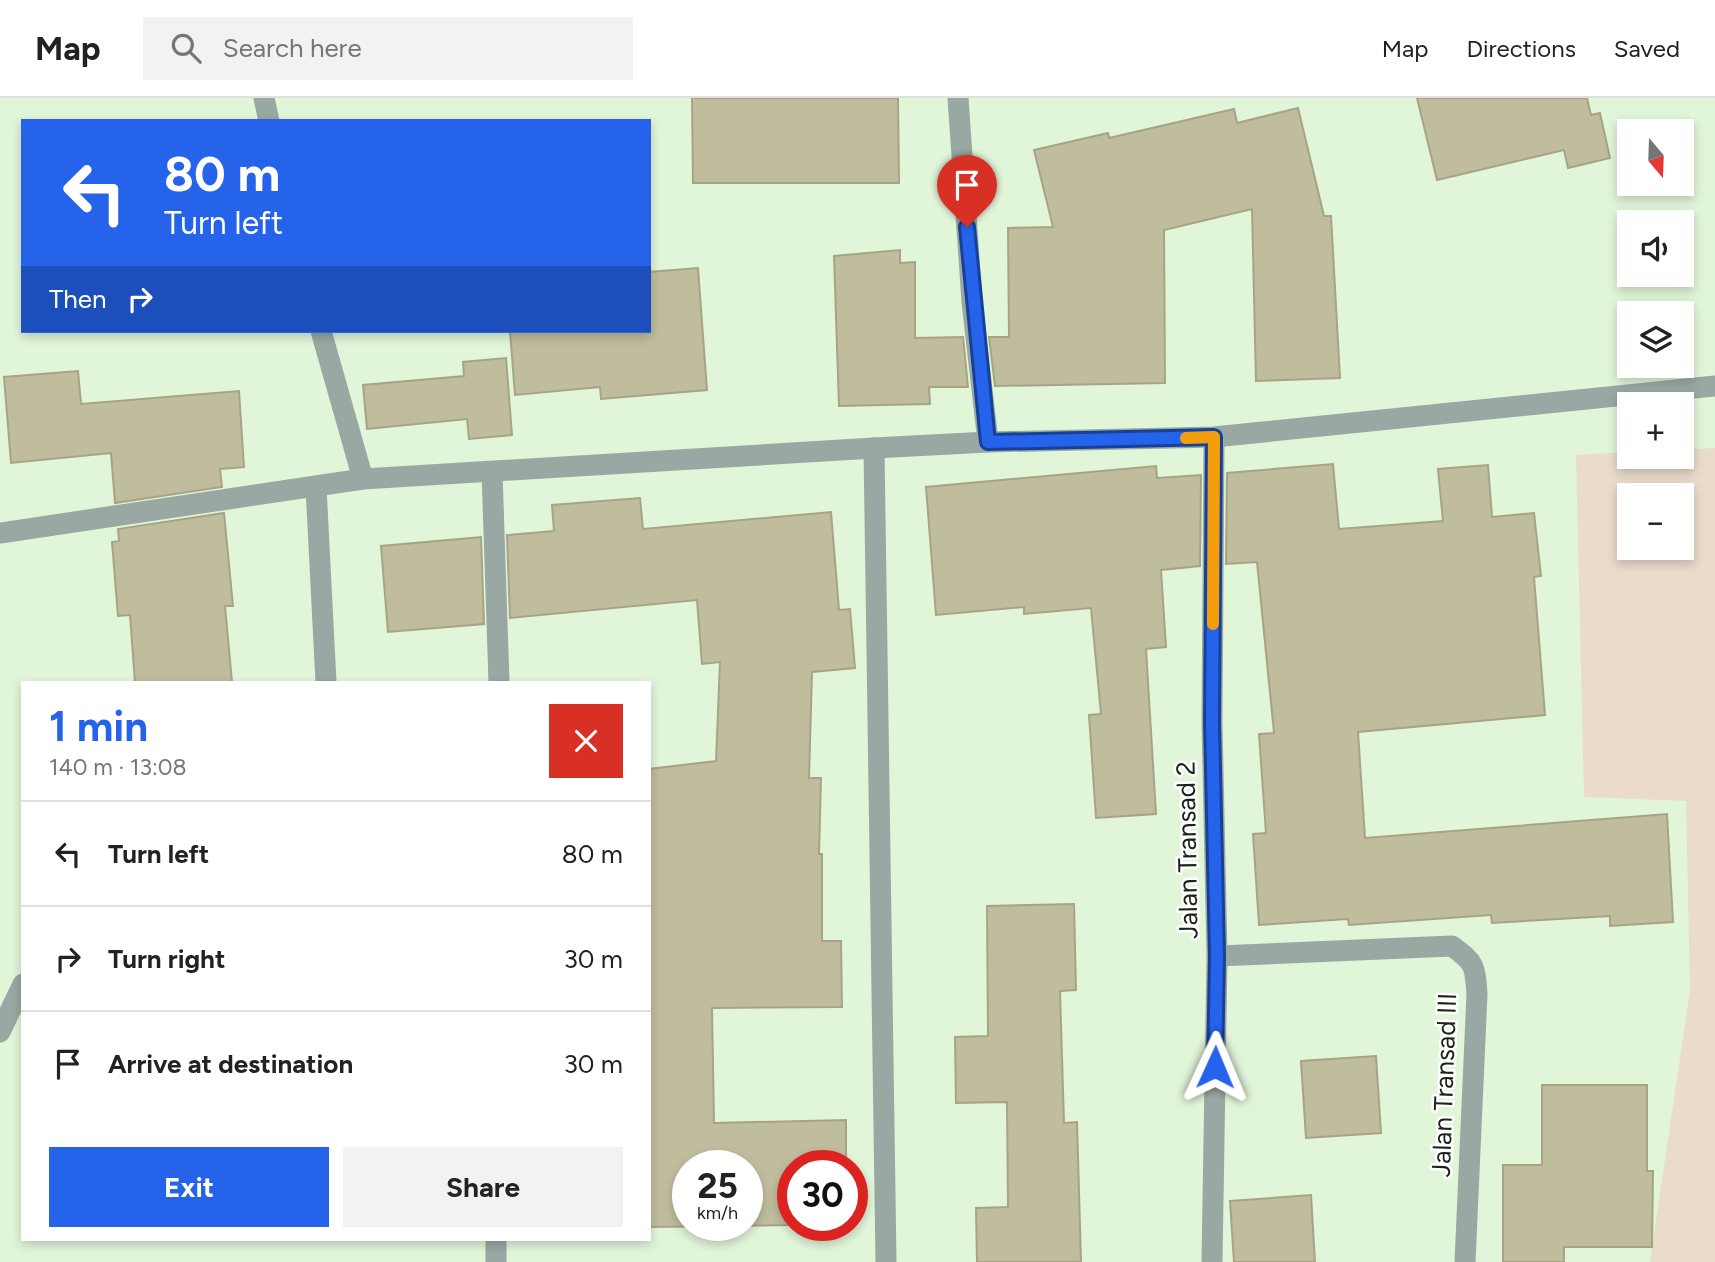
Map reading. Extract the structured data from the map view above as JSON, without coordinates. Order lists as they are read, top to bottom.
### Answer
{
  "streets": {
    "street": ["Jalan Transad 2", "Jalan Transad III"]
  },
  "crossings": [
    ["Jalan Transad 2", "Jalan Transad III"]
  ],
  "north": "bottom",
  "page": {
    "header": "Map",
    "search": "Search here",
    "nav": ["Map", "Directions", "Saved"],
    "map_buttons": ["+", "−"],
    "turn": ["80 m", "Turn left"],
    "then": "Then",
    "heading": ["1 min", "140 m · 13:08"],
    "list": [
      {
        "name": "Turn left",
        "value": "80 m"
      },
      {
        "name": "Turn right",
        "value": "30 m"
      },
      {
        "name": "Arrive at destination",
        "value": "30 m"
      }
    ],
    "buttons": ["Exit", "Share"],
    "speed": "25 km/h",
    "limit": "30"
  }
}
